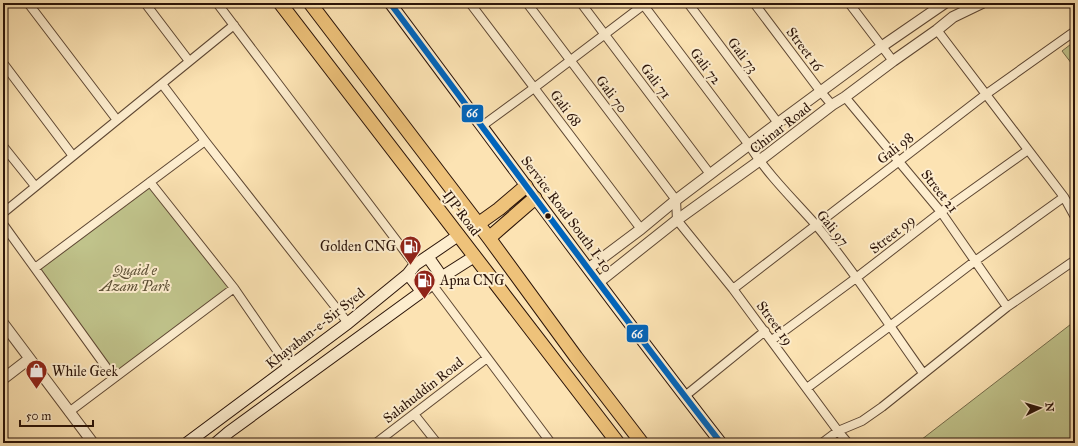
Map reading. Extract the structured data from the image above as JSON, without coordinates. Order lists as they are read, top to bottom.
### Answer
{
  "streets": {
    "highway": ["IJP Road"],
    "main road": ["Service Road South I-10", "Khayaban-e-Sir Syed"],
    "street": [
      "Street 16",
      "Gali 73",
      "Gali 72",
      "Gali 71",
      "Gali 70",
      "Gali 68",
      "Chinar Road",
      "Gali 98",
      "Street 21",
      "Gali 97",
      "Street 99",
      "Street 19",
      "Salahuddin Road"
    ]
  },
  "crossings": [
    ["Street 16", "Chinar Road"],
    ["Gali 73", "Chinar Road"],
    ["Gali 72", "Chinar Road"],
    ["Gali 72", "Gali 97"],
    ["Gali 71", "Chinar Road"],
    ["Gali 70", "Chinar Road"],
    ["Gali 68", "Chinar Road"],
    ["Chinar Road", "Street 21"],
    ["Chinar Road", "Service Road South I-10"],
    ["Chinar Road", "Gali 97"],
    ["Chinar Road", "Street 19"],
    ["Gali 98", "Street 21"],
    ["Gali 98", "Gali 97"],
    ["Gali 98", "Street 19"],
    ["Street 21", "Street 99"],
    ["IJP Road", "Khayaban-e-Sir Syed"],
    ["Gali 97", "Street 99"],
    ["Street 99", "Street 19"]
  ],
  "parks": ["Quaid e Azam Park"],
  "places": {
    "fuel station": ["Golden CNG", "Apna CNG"],
    "shop": ["While Geek"]
  },
  "lines": ["transit line 66"],
  "scale_bar": "50 m",
  "north": "right"
}
